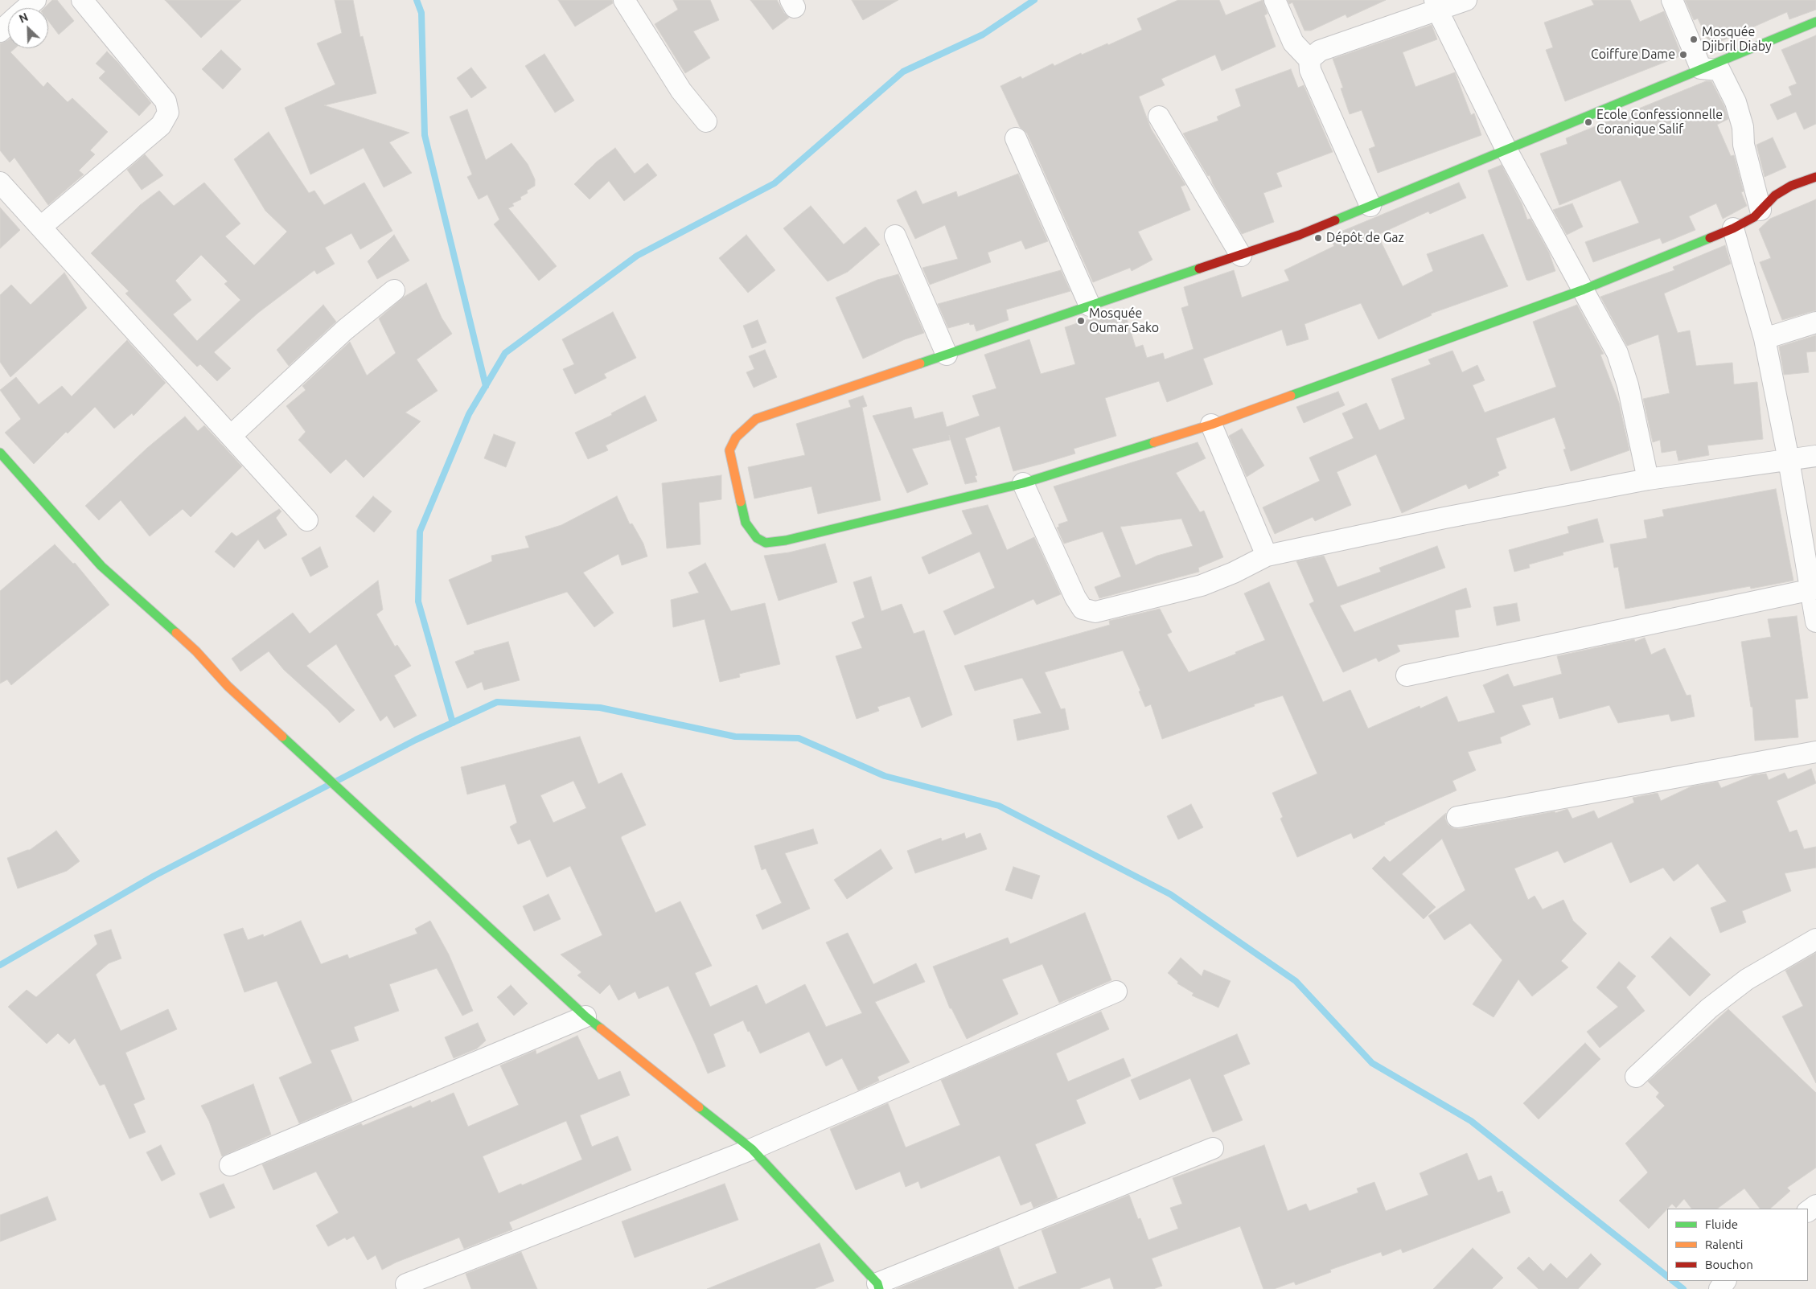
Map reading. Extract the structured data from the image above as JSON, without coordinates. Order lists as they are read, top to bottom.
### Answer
{
  "places": [
    "Mosquée Djibril Diaby",
    "Coiffure Dame",
    "Ecole Confessionnelle Coranique Salif",
    "Dépôt de Gaz",
    "Mosquée Oumar Sako"
  ],
  "legend": ["Fluide", "Ralenti", "Bouchon"],
  "north": "top left"
}
